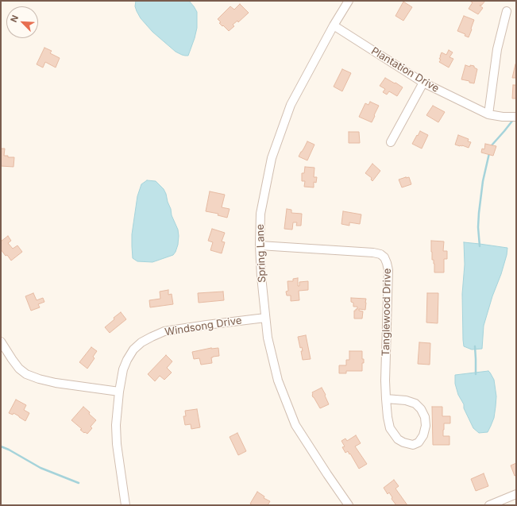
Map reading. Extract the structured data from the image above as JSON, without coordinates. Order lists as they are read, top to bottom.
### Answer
{
  "streets": {
    "street": [
      "Plantation Drive",
      "Spring Lane",
      "Tanglewood Drive",
      "Windsong Drive"
    ]
  },
  "crossings": [
    ["Plantation Drive", "Spring Lane"],
    ["Spring Lane", "Tanglewood Drive"],
    ["Spring Lane", "Windsong Drive"]
  ],
  "north": "top left"
}
